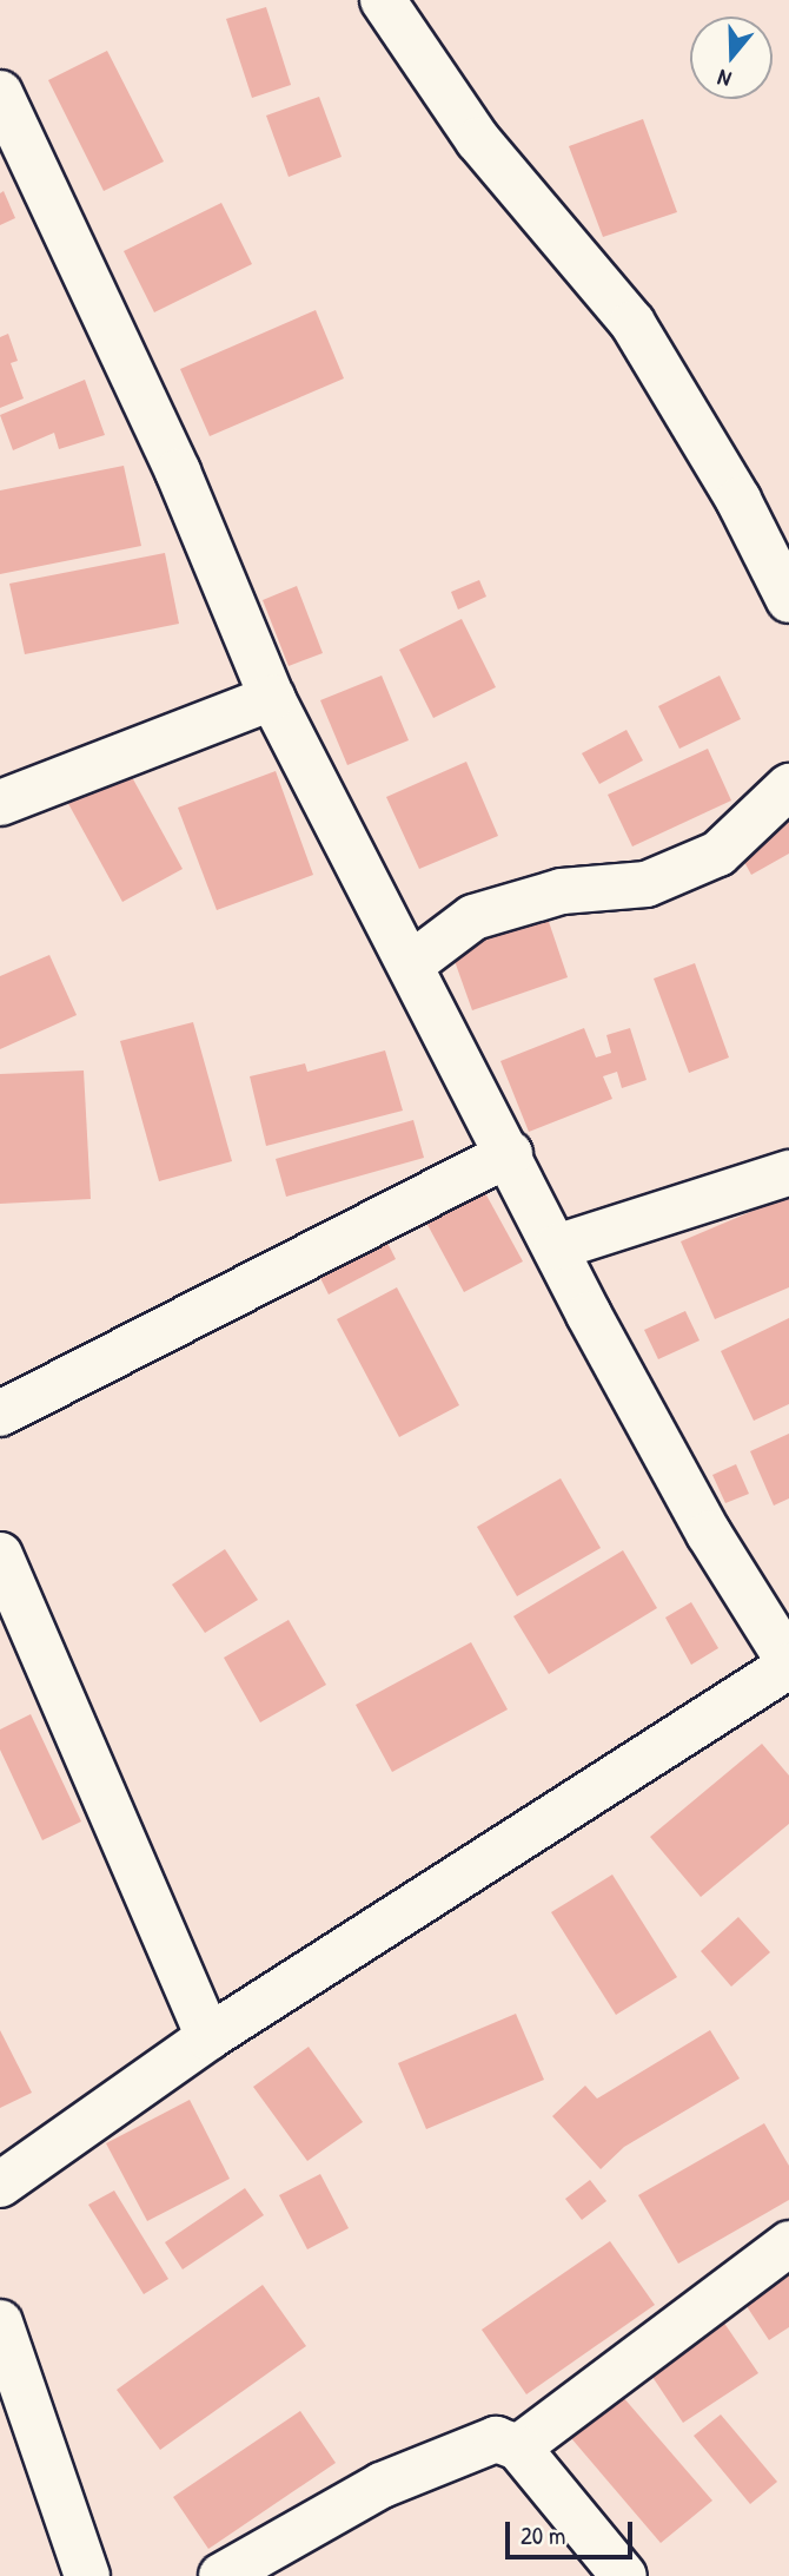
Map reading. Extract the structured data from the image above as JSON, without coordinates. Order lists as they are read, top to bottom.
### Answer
{
  "scale_bar": "20 m",
  "north": "bottom"
}
